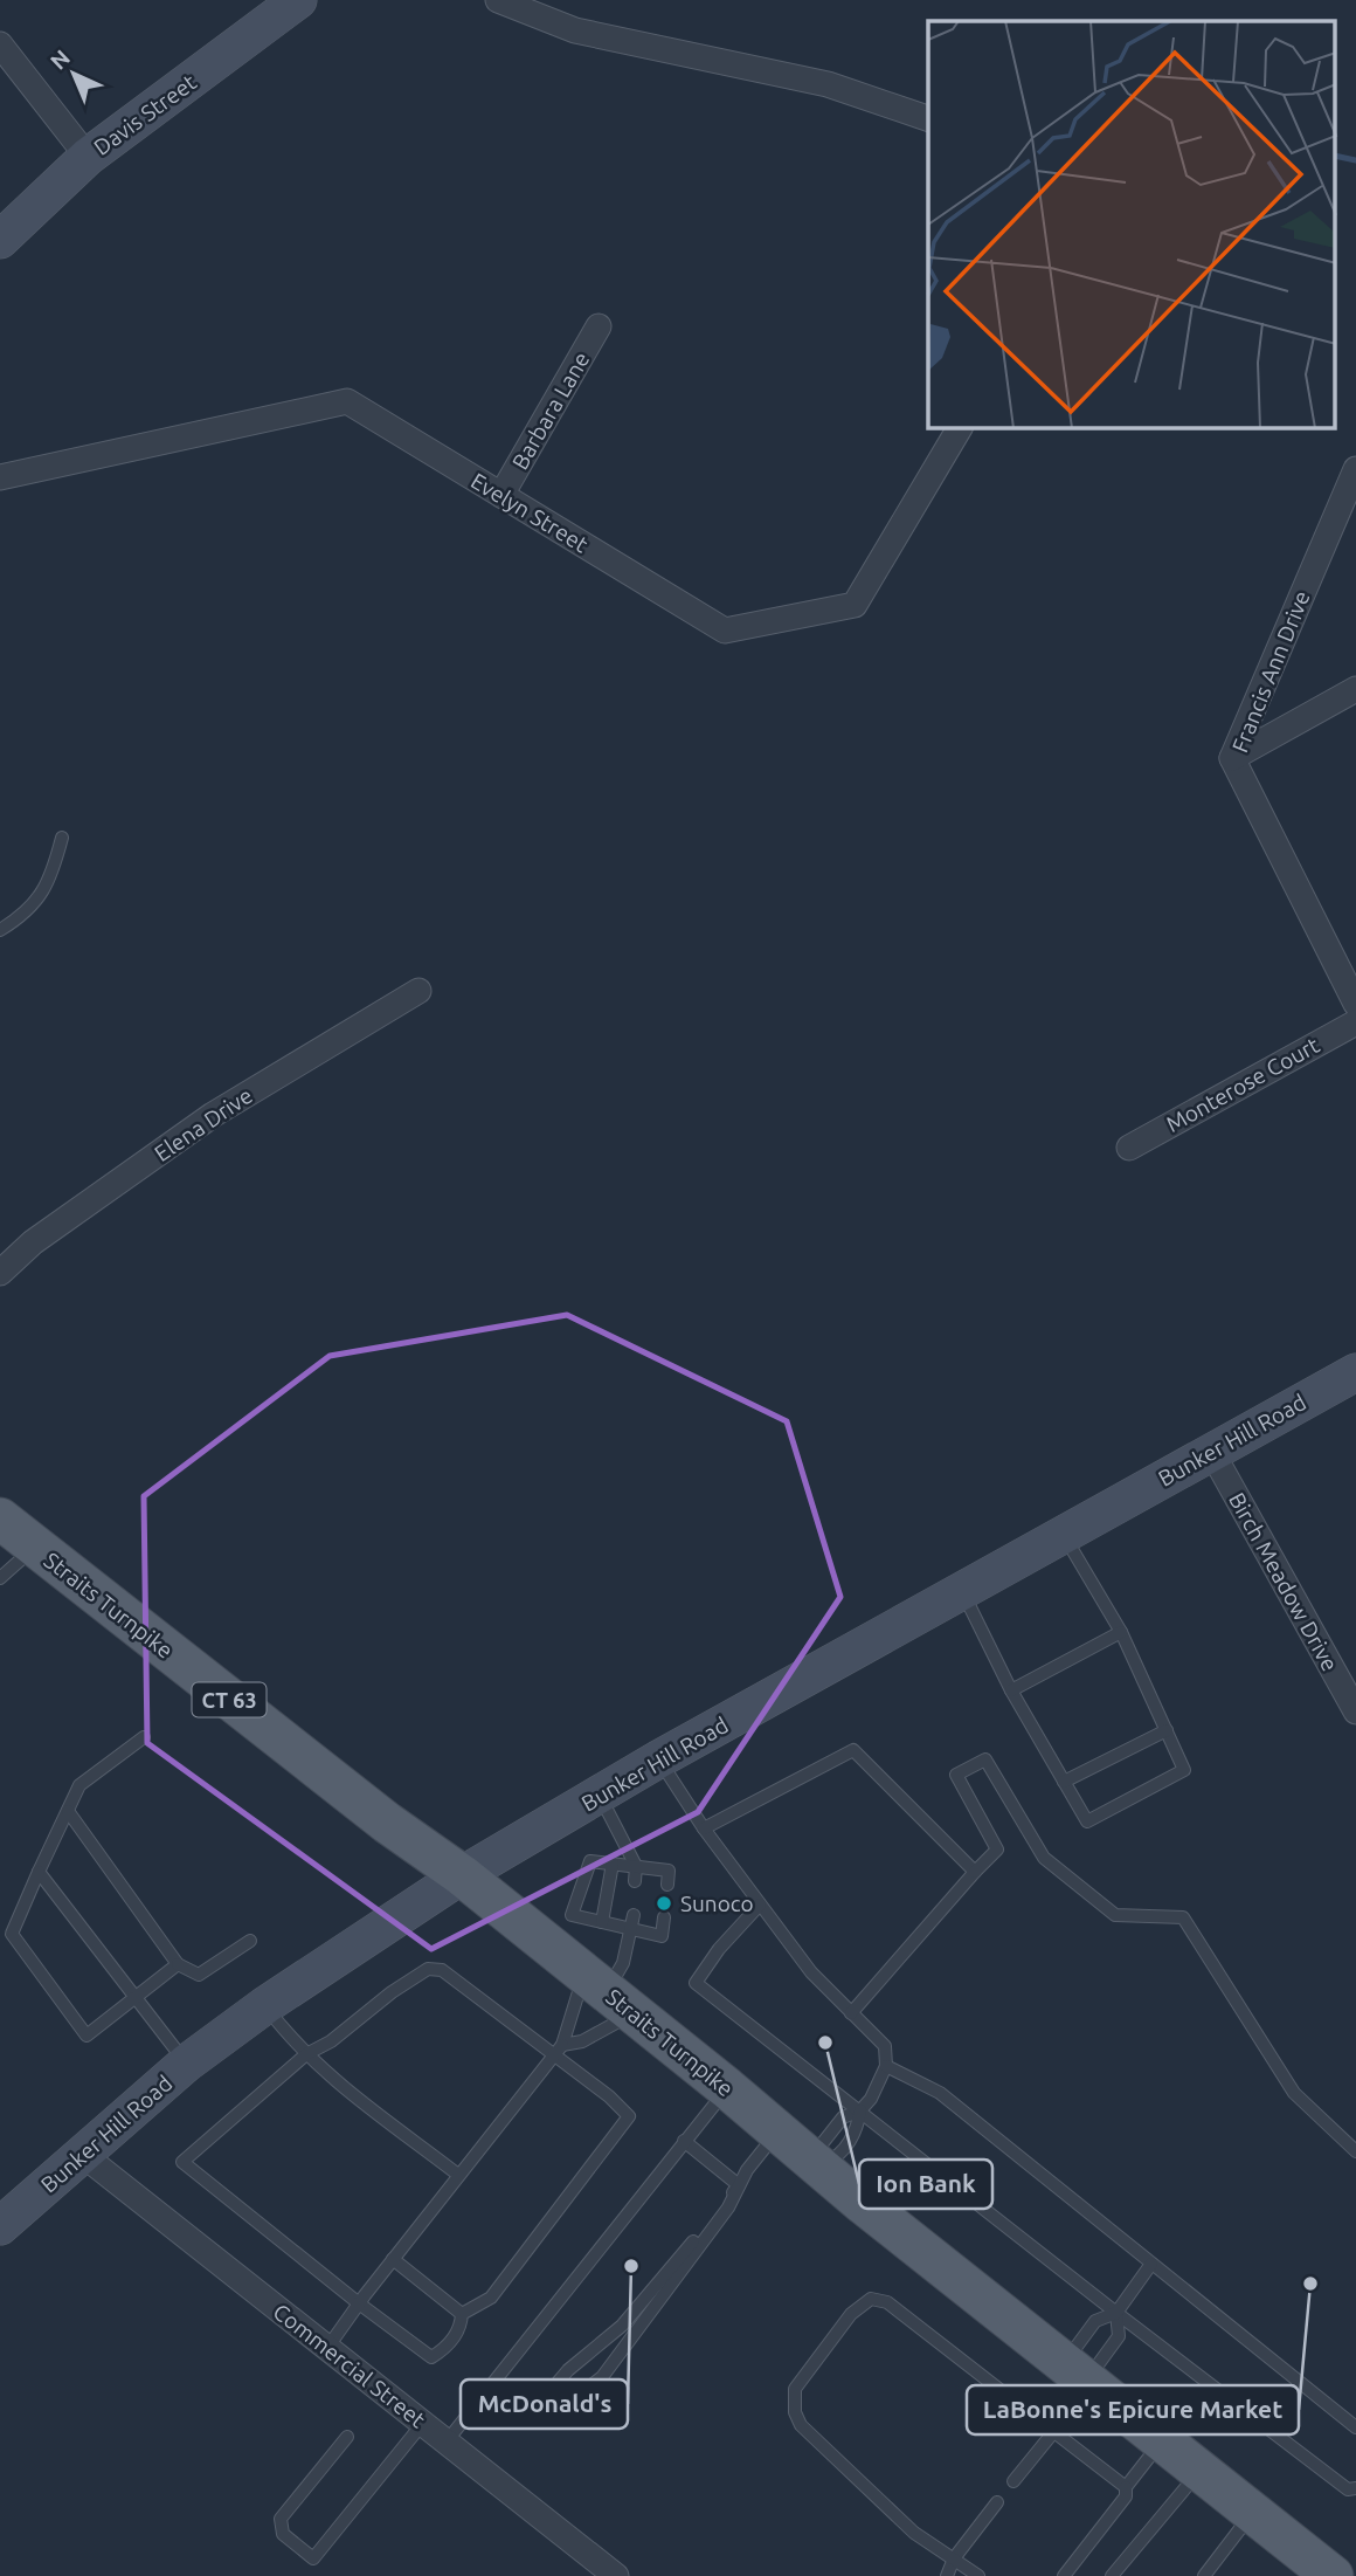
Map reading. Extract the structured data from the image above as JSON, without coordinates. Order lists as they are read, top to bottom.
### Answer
{
  "streets": {
    "main road": [
      "Davis Street",
      "Bunker Hill Road",
      "Straits Turnpike",
      "CT 63"
    ],
    "street": [
      "Barbara Lane",
      "Evelyn Street",
      "Francis Ann Drive",
      "Monterose Court",
      "Elena Drive",
      "Birch Meadow Drive",
      "Commercial Street"
    ]
  },
  "crossings": [
    ["Barbara Lane", "Evelyn Street"],
    ["Bunker Hill Road", "Birch Meadow Drive"],
    ["Bunker Hill Road", "Straits Turnpike"],
    ["Bunker Hill Road", "Commercial Street"]
  ],
  "places": [
    "Sunoco",
    "Ion Bank",
    "McDonald's",
    "LaBonne's Epicure Market"
  ],
  "north": "top left"
}
